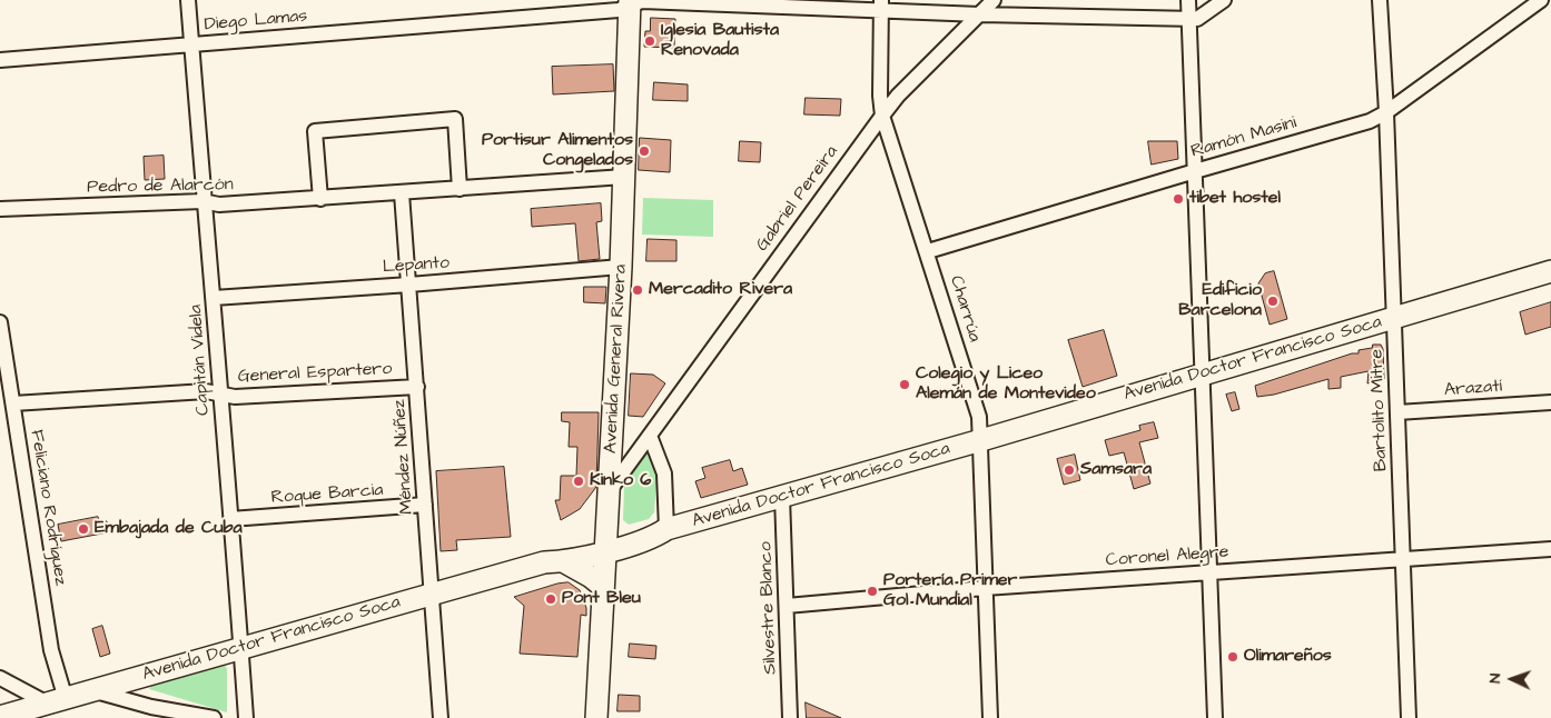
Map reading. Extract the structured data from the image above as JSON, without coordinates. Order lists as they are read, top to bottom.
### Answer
{
  "streets": {
    "street": [
      "Diego Lamas",
      "Ramón Masini",
      "Pedro de Alarcón",
      "Gabriel Pereira",
      "Lepanto",
      "Charrúa",
      "Avenida General Rivera",
      "Avenida Doctor Francisco Soca",
      "Capitán Videla",
      "General Espartero",
      "Arazatí",
      "Bartolito Mitre",
      "Méndez Núñez",
      "Roque Barcia",
      "Feliciano Rodríguez",
      "Coronel Alegre",
      "Silvestre Blanco"
    ]
  },
  "crossings": [
    ["Diego Lamas", "Gabriel Pereira"],
    ["Diego Lamas", "Charrúa"],
    ["Diego Lamas", "Avenida General Rivera"],
    ["Diego Lamas", "Capitán Videla"],
    ["Ramón Masini", "Charrúa"],
    ["Ramón Masini", "Bartolito Mitre"],
    ["Pedro de Alarcón", "Avenida General Rivera"],
    ["Pedro de Alarcón", "Capitán Videla"],
    ["Pedro de Alarcón", "Méndez Núñez"],
    ["Gabriel Pereira", "Charrúa"],
    ["Gabriel Pereira", "Avenida General Rivera"],
    ["Lepanto", "Avenida General Rivera"],
    ["Lepanto", "Capitán Videla"],
    ["Lepanto", "Méndez Núñez"],
    ["Charrúa", "Avenida Doctor Francisco Soca"],
    ["Charrúa", "Coronel Alegre"],
    ["Avenida General Rivera", "Avenida Doctor Francisco Soca"],
    ["Avenida Doctor Francisco Soca", "Capitán Videla"],
    ["Avenida Doctor Francisco Soca", "Bartolito Mitre"],
    ["Avenida Doctor Francisco Soca", "Méndez Núñez"],
    ["Avenida Doctor Francisco Soca", "Feliciano Rodríguez"],
    ["Avenida Doctor Francisco Soca", "Silvestre Blanco"],
    ["Capitán Videla", "General Espartero"],
    ["Capitán Videla", "Roque Barcia"],
    ["General Espartero", "Méndez Núñez"],
    ["General Espartero", "Feliciano Rodríguez"],
    ["Arazatí", "Bartolito Mitre"],
    ["Bartolito Mitre", "Coronel Alegre"],
    ["Méndez Núñez", "Roque Barcia"],
    ["Coronel Alegre", "Silvestre Blanco"]
  ],
  "places": [
    "Iglesia Bautista Renovada",
    "Portisur Alimentos Congelados",
    "tibet hostel",
    "Mercadito Rivera",
    "Edificio Barcelona",
    "Colegio y Liceo Alemán de Montevideo",
    "Samsara",
    "Kinko 6",
    "Embajada de Cuba",
    "Portería Primer Gol Mundial",
    "Pont Bleu",
    "Olimareños"
  ],
  "north": "left"
}
